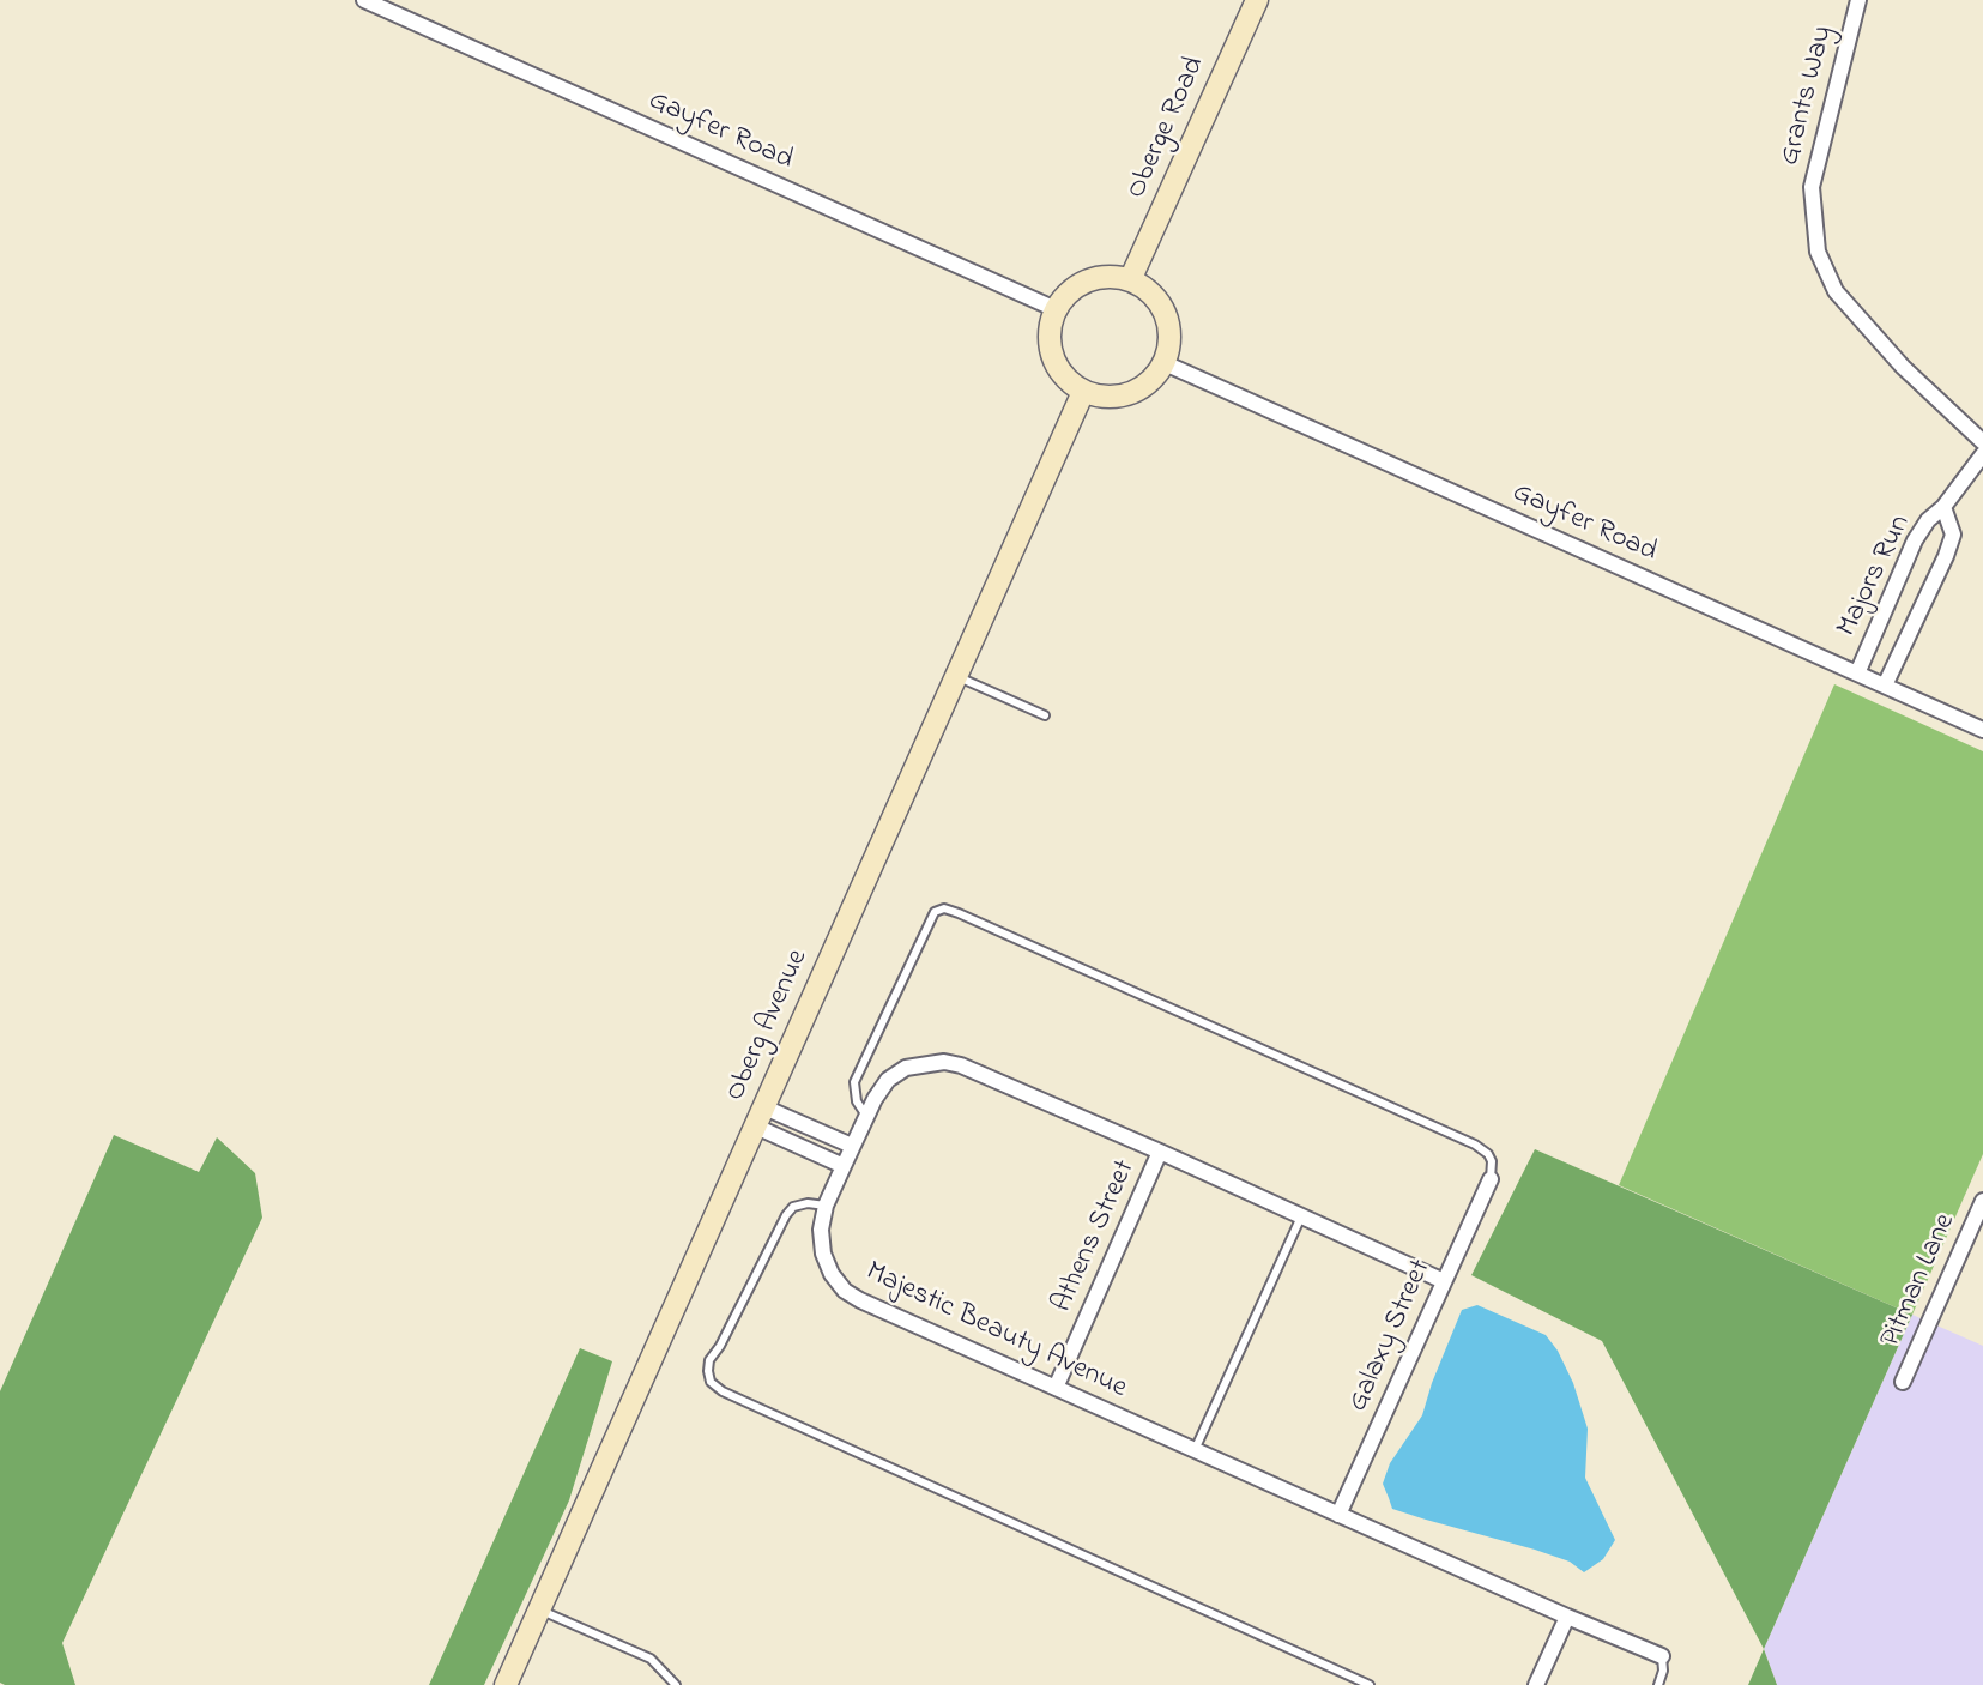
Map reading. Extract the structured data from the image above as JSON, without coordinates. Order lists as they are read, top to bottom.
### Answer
{
  "streets": {
    "street": [
      "Grants Way",
      "Oberge Road",
      "Gayfer Road",
      "Majors Run",
      "Oberg Avenue",
      "Athens Street",
      "Pitman Lane",
      "Majestic Beauty Avenue",
      "Galaxy Street"
    ]
  },
  "crossings": [
    ["Oberge Road", "Gayfer Road"],
    ["Oberge Road", "Oberg Avenue"],
    ["Gayfer Road", "Majors Run"],
    ["Gayfer Road", "Oberg Avenue"],
    ["Athens Street", "Majestic Beauty Avenue"],
    ["Majestic Beauty Avenue", "Galaxy Street"]
  ]
}
